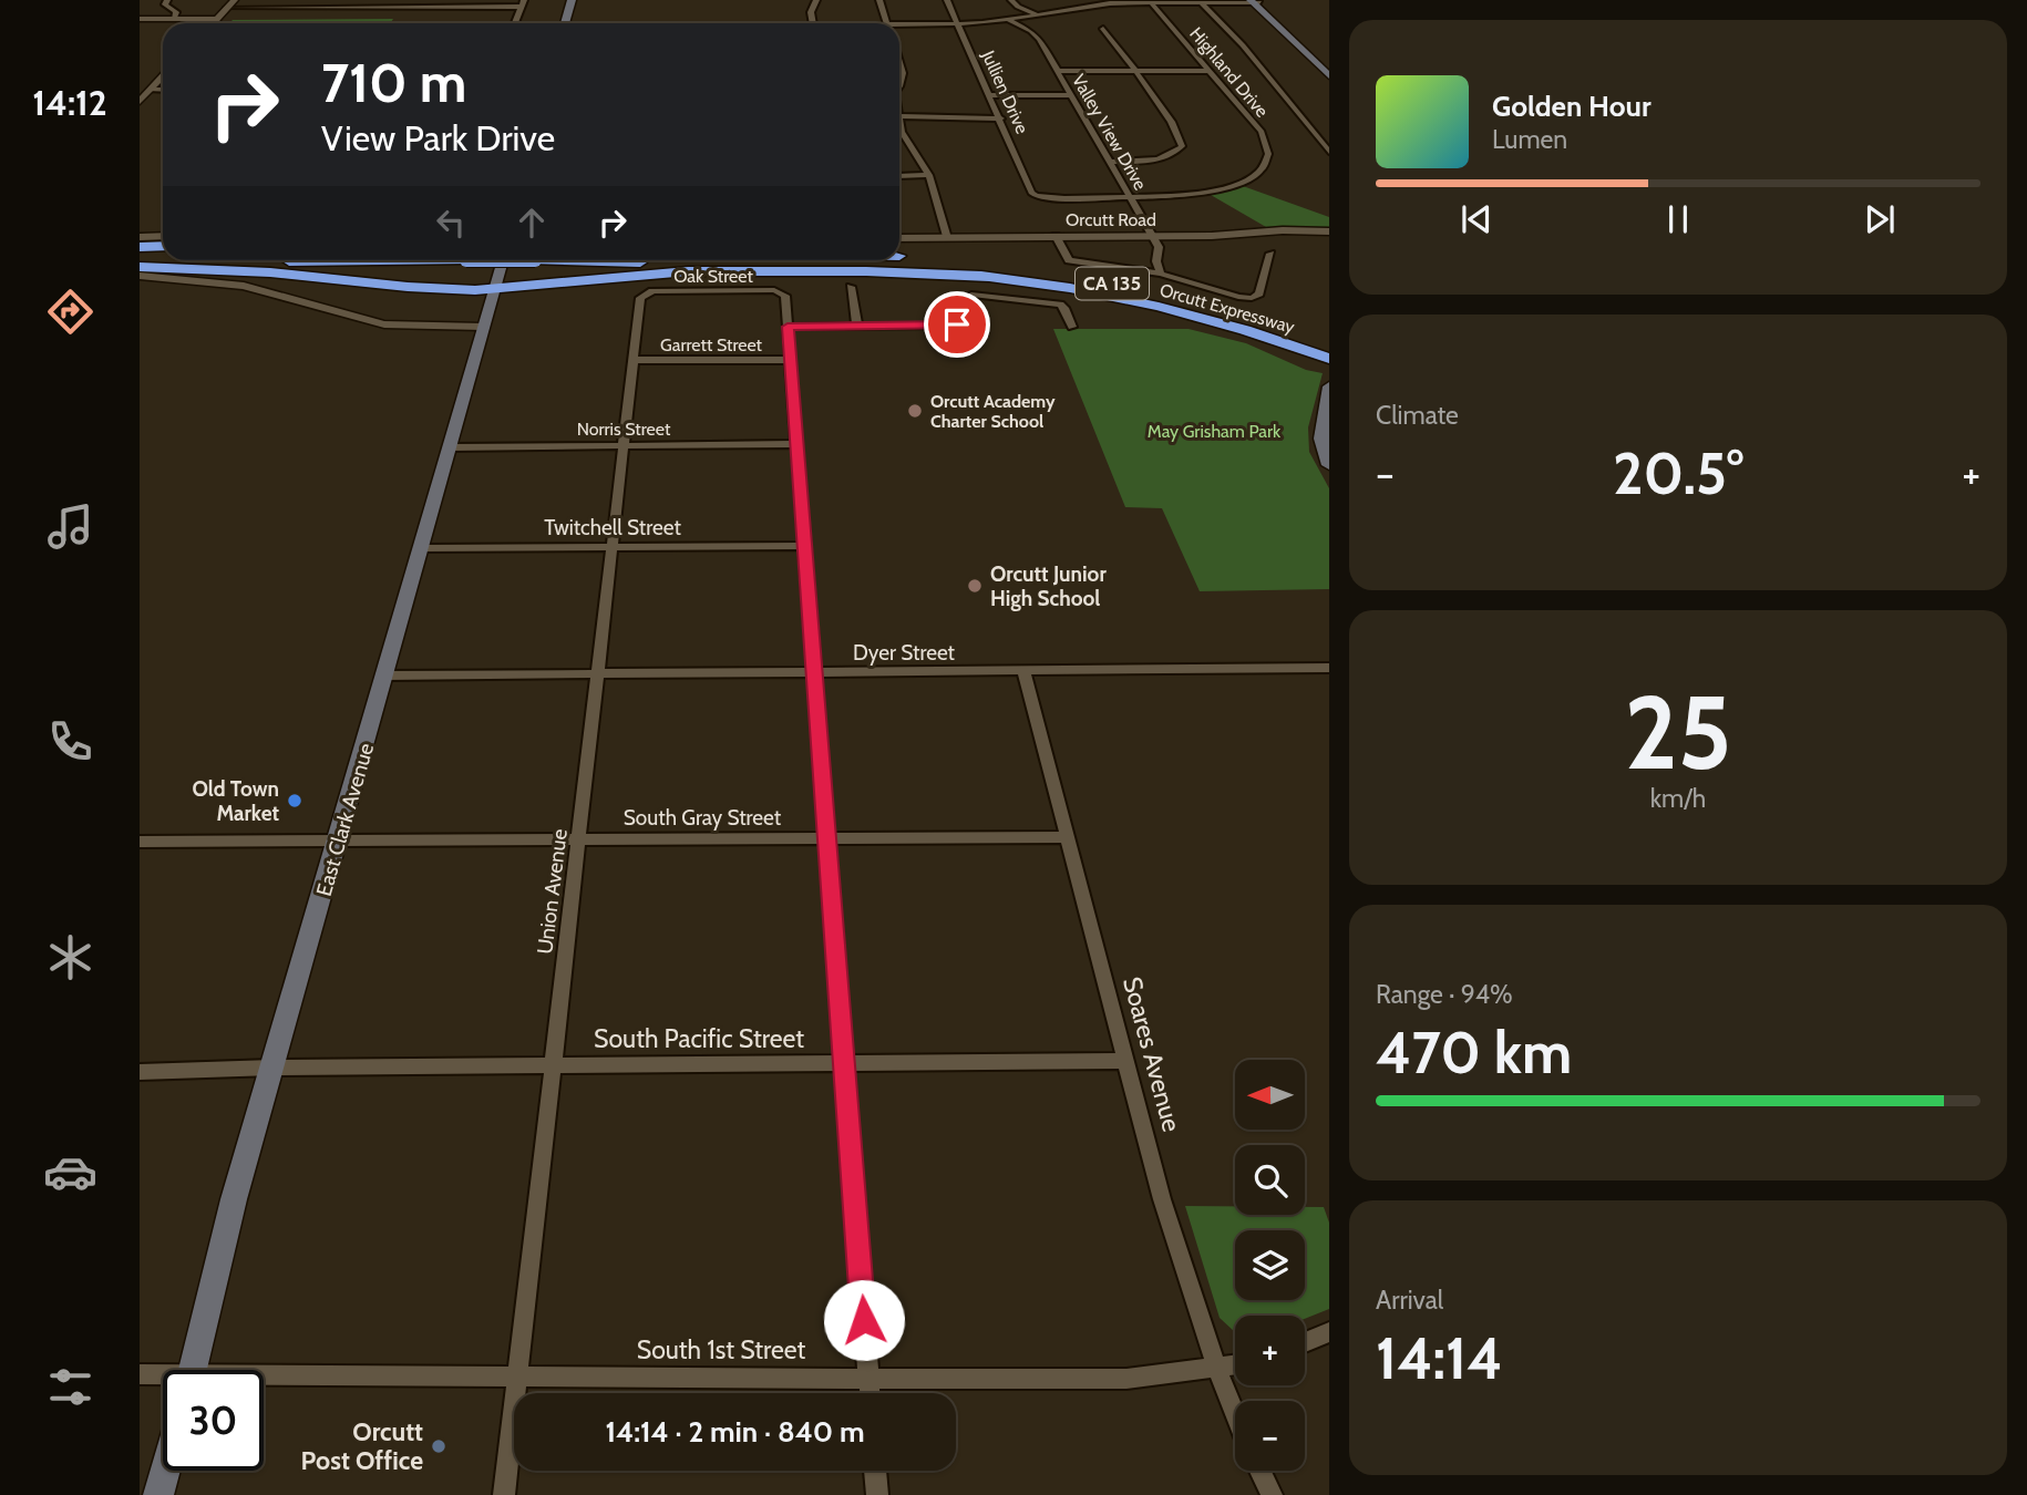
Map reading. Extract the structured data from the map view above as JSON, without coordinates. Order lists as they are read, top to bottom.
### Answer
{
  "streets": {
    "highway": ["CA 135", "Orcutt Expressway"],
    "main road": ["East Clark Avenue"],
    "street": [
      "Highland Drive",
      "Jullien Drive",
      "Valley View Drive",
      "Orcutt Road",
      "Oak Street",
      "Garrett Street",
      "Norris Street",
      "Twitchell Street",
      "Dyer Street",
      "South Gray Street",
      "Union Avenue",
      "South Pacific Street",
      "Soares Avenue",
      "South 1st Street"
    ]
  },
  "crossings": [
    ["Highland Drive", "Jullien Drive"],
    ["Highland Drive", "Valley View Drive"],
    ["Valley View Drive", "Orcutt Road"],
    ["Oak Street", "Union Avenue"],
    ["Garrett Street", "Union Avenue"],
    ["Norris Street", "East Clark Avenue"],
    ["Norris Street", "Union Avenue"],
    ["Twitchell Street", "East Clark Avenue"],
    ["Twitchell Street", "Union Avenue"],
    ["Dyer Street", "East Clark Avenue"],
    ["Dyer Street", "Union Avenue"],
    ["Dyer Street", "Soares Avenue"],
    ["South Gray Street", "East Clark Avenue"],
    ["South Gray Street", "Union Avenue"],
    ["South Gray Street", "Soares Avenue"],
    ["East Clark Avenue", "South Pacific Street"],
    ["Union Avenue", "South Pacific Street"],
    ["Union Avenue", "South 1st Street"],
    ["South Pacific Street", "Soares Avenue"],
    ["Soares Avenue", "South 1st Street"]
  ],
  "parks": ["May Grisham Park"],
  "places": [
    "Orcutt Academy Charter School",
    "Orcutt Junior High School",
    "Old Town Market",
    "Orcutt Post Office"
  ],
  "north": "left",
  "page": {
    "tabs": "14:12",
    "turn": ["710 m", "View Park Drive"],
    "song": ["Golden Hour", "Lumen"],
    "tile": [
      "Climate",
      ["25", "km/h"],
      ["Range · 94%", "470 km"],
      ["Arrival", "14:14"]
    ],
    "heat": ["−", "20.5°", "+"],
    "map_buttons": ["+", "−"],
    "limit": "30",
    "trip": "14:14 · 2 min · 840 m"
  }
}
